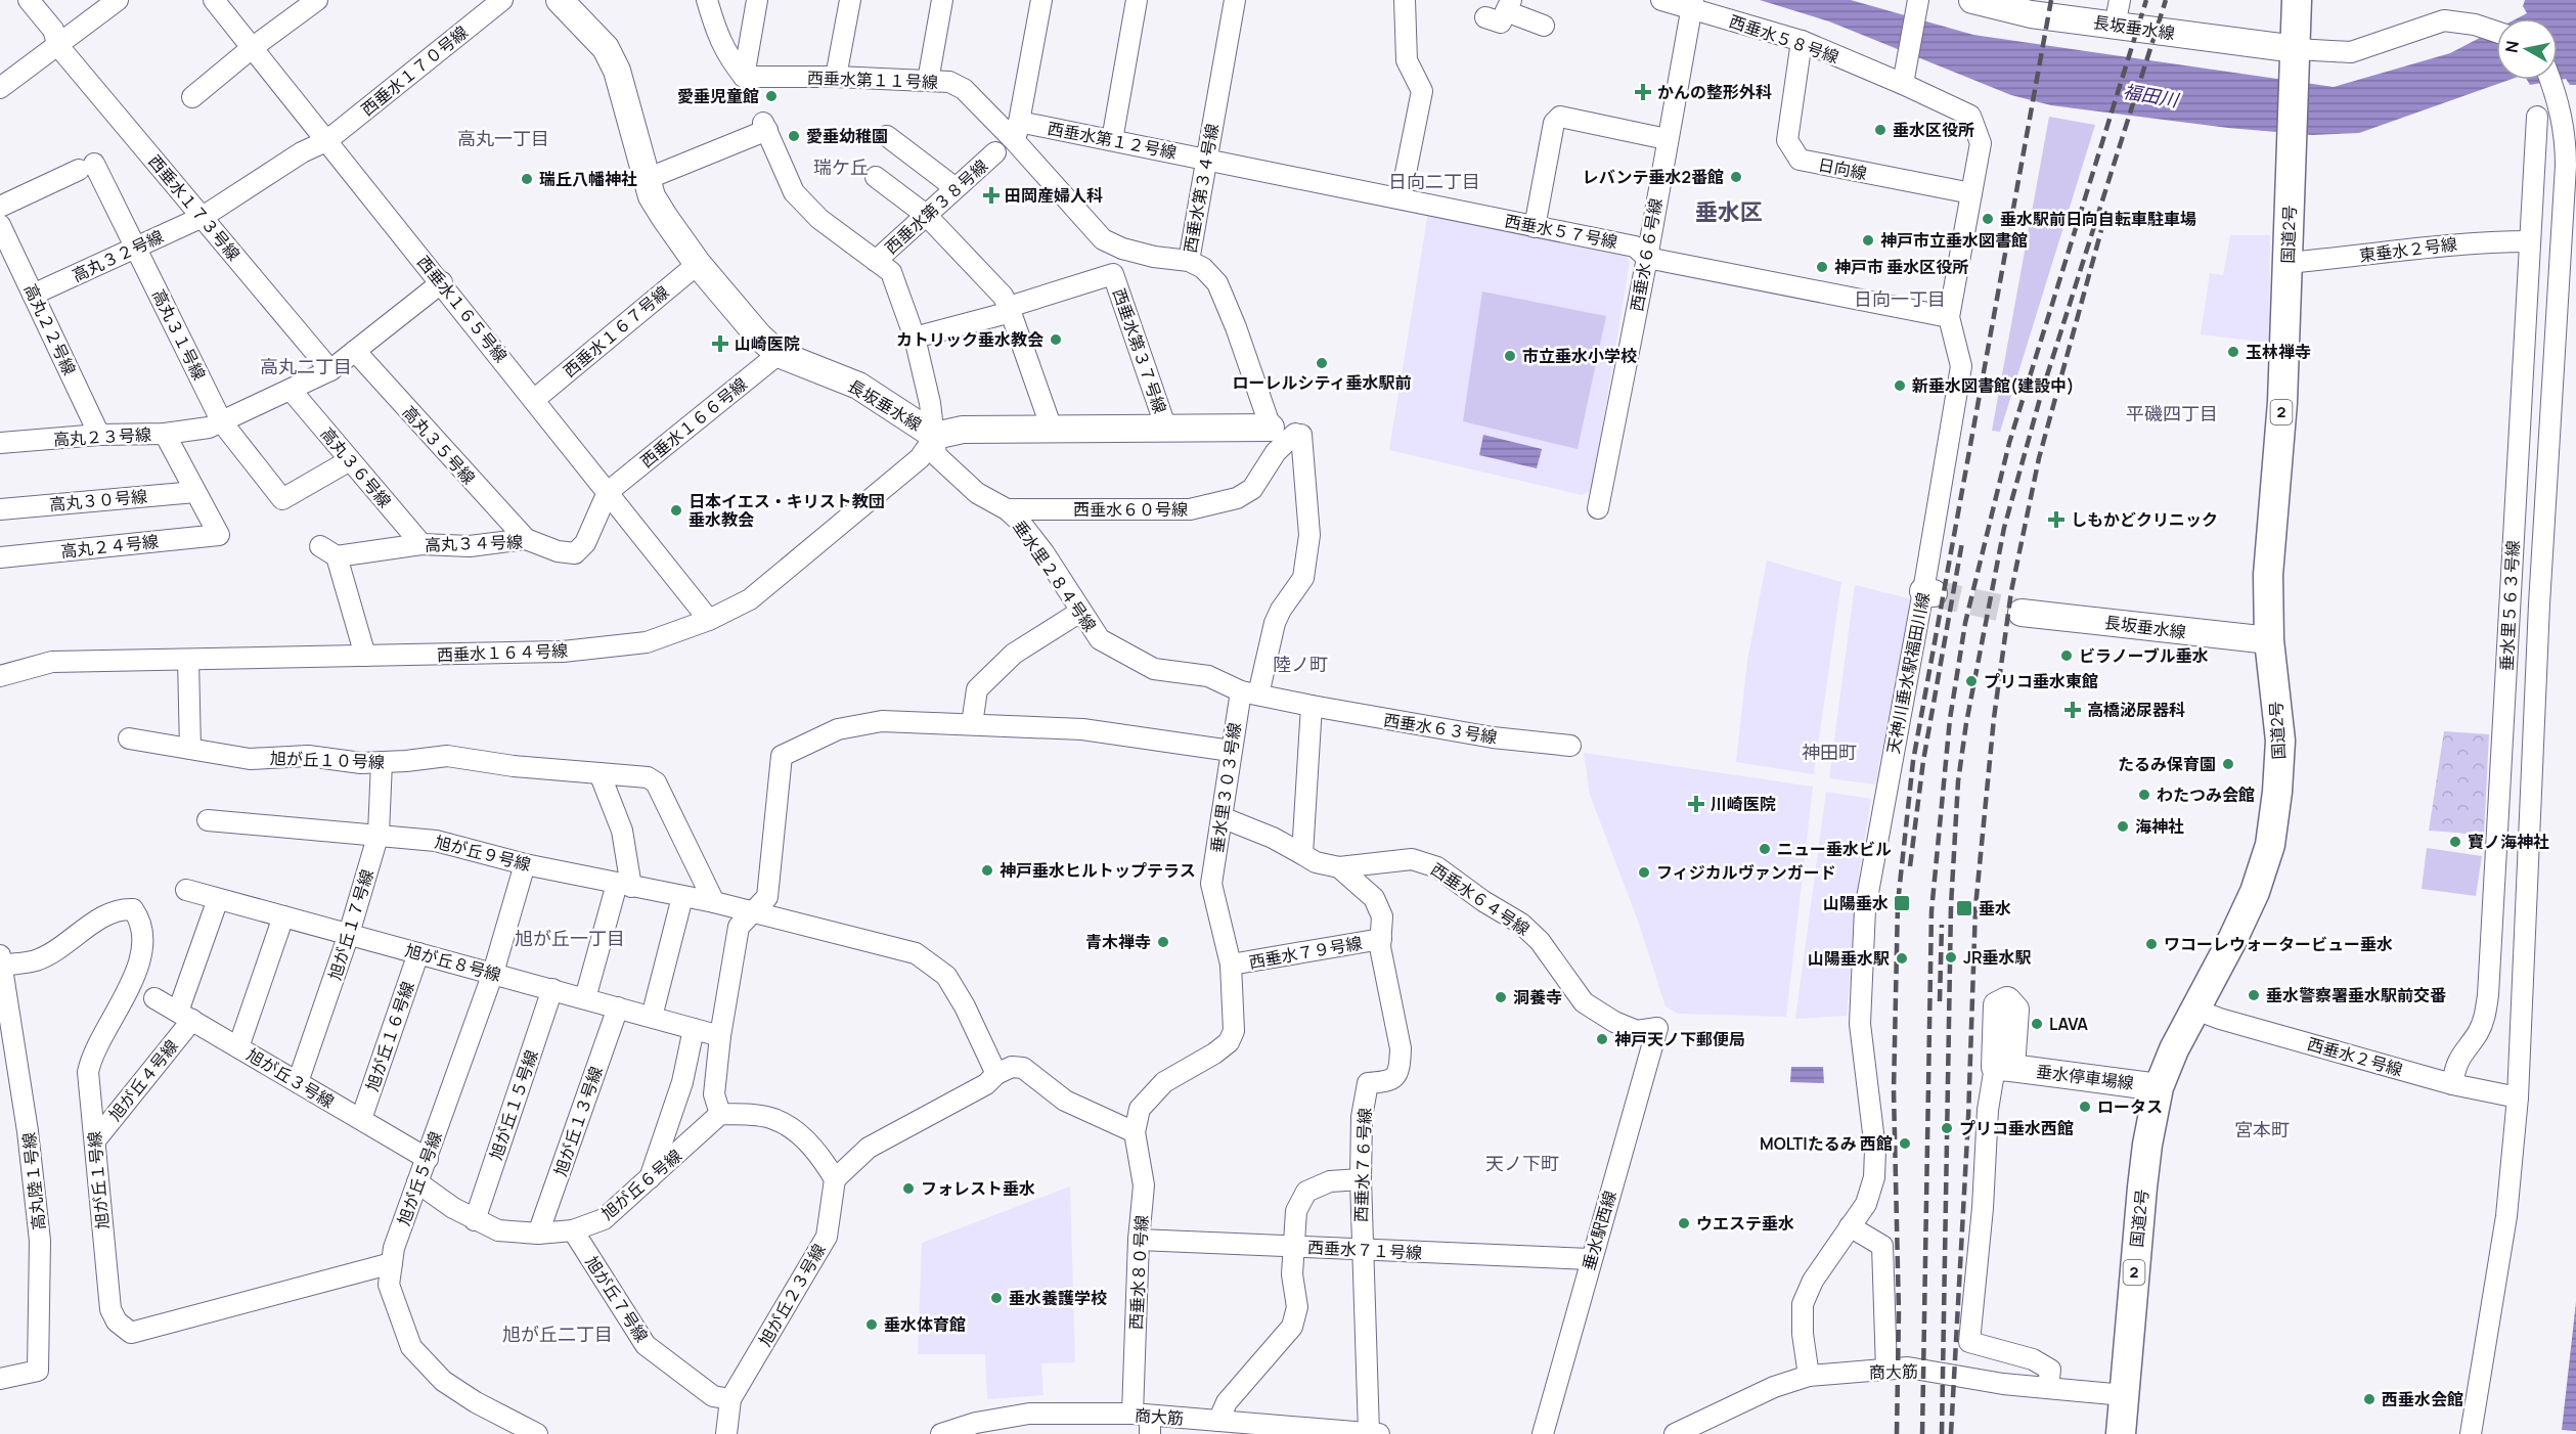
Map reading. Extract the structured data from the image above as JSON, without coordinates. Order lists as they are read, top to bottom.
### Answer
{
  "streets": {
    "highway": ["国道2号", "2"],
    "main road": ["長坂垂水線", "垂水停車場線"],
    "street": [
      "西垂水５８号線",
      "西垂水１７０号線",
      "西垂水第１１号線",
      "西垂水第１２号線",
      "日向線",
      "西垂水第３４号線",
      "西垂水第３８号線",
      "西垂水１７３号線",
      "西垂水５７号線",
      "東垂水２号線",
      "西垂水６６号線",
      "高丸３２号線",
      "西垂水１６５号線",
      "高丸２２号線",
      "西垂水１６７号線",
      "高丸３１号線",
      "西垂水第３７号線",
      "西垂水１６６号線",
      "高丸２３号線",
      "高丸３５号線",
      "高丸３６号線",
      "高丸３０号線",
      "西垂水６０号線",
      "高丸３４号線",
      "高丸２４号線",
      "垂水里２８４号線",
      "垂水里５６３号線",
      "西垂水１６４号線",
      "天神川垂水駅福田川線",
      "西垂水６３号線",
      "旭が丘１０号線",
      "垂水里３０３号線",
      "旭が丘９号線",
      "西垂水６４号線",
      "旭が丘１７号線",
      "西垂水７９号線",
      "旭が丘８号線",
      "旭が丘１６号線",
      "西垂水２号線",
      "旭が丘３号線",
      "旭が丘４号線",
      "旭が丘１５号線",
      "旭が丘１３号線",
      "西垂水７６号線",
      "旭が丘５号線",
      "旭が丘１号線",
      "高丸陸１号線",
      "旭が丘６号線",
      "垂水駅西線",
      "西垂水７１号線",
      "西垂水８０号線",
      "旭が丘２３号線",
      "旭が丘７号線",
      "商大筋"
    ]
  },
  "crossings": [
    ["長坂垂水線", "西垂水第３４号線"],
    ["長坂垂水線", "国道2号"],
    ["長坂垂水線", "西垂水１６７号線"],
    ["長坂垂水線", "西垂水第３７号線"],
    ["長坂垂水線", "西垂水１６６号線"],
    ["長坂垂水線", "西垂水６０号線"],
    ["長坂垂水線", "西垂水１６４号線"],
    ["西垂水５８号線", "日向線"],
    ["西垂水５８号線", "西垂水６６号線"],
    ["西垂水５８号線", "天神川垂水駅福田川線"],
    ["西垂水１７０号線", "西垂水１７３号線"],
    ["西垂水１７０号線", "高丸３２号線"],
    ["西垂水１７０号線", "西垂水１６５号線"],
    ["西垂水第１１号線", "西垂水第１２号線"],
    ["西垂水第１１号線", "西垂水第３４号線"],
    ["西垂水第１２号線", "西垂水第３４号線"],
    ["西垂水第１２号線", "西垂水５７号線"],
    ["日向線", "天神川垂水駅福田川線"],
    ["西垂水第３４号線", "西垂水５７号線"],
    ["西垂水第３４号線", "西垂水６０号線"],
    ["西垂水第３４号線", "垂水里２８４号線"],
    ["西垂水第３４号線", "垂水里３０３号線"],
    ["西垂水１７３号線", "高丸３２号線"],
    ["西垂水５７号線", "西垂水６６号線"],
    ["西垂水５７号線", "天神川垂水駅福田川線"],
    ["国道2号", "東垂水２号線"],
    ["国道2号", "西垂水２号線"],
    ["国道2号", "垂水停車場線"],
    ["国道2号", "商大筋"],
    ["東垂水２号線", "垂水里５６３号線"],
    ["高丸３２号線", "高丸２２号線"],
    ["高丸３２号線", "高丸３１号線"],
    ["西垂水１６５号線", "西垂水１６７号線"],
    ["西垂水１６５号線", "西垂水１６６号線"],
    ["西垂水１６５号線", "高丸３４号線"],
    ["西垂水１６５号線", "西垂水１６４号線"],
    ["高丸２２号線", "高丸２３号線"],
    ["高丸３１号線", "高丸３６号線"],
    ["西垂水１６６号線", "高丸３４号線"],
    ["高丸２３号線", "高丸３０号線"],
    ["高丸２３号線", "高丸２４号線"],
    ["高丸３５号線", "高丸３４号線"],
    ["高丸３６号線", "高丸３４号線"],
    ["西垂水６０号線", "垂水里２８４号線"],
    ["高丸３４号線", "西垂水１６４号線"],
    ["垂水里２８４号線", "西垂水６３号線"],
    ["垂水里２８４号線", "垂水里３０３号線"],
    ["垂水里５６３号線", "西垂水２号線"],
    ["天神川垂水駅福田川線", "商大筋"],
    ["旭が丘１０号線", "旭が丘９号線"],
    ["旭が丘１０号線", "旭が丘１７号線"],
    ["垂水里３０３号線", "西垂水６４号線"],
    ["垂水里３０３号線", "西垂水７９号線"],
    ["旭が丘９号線", "旭が丘１７号線"],
    ["旭が丘９号線", "旭が丘５号線"],
    ["西垂水６４号線", "西垂水７６号線"],
    ["西垂水６４号線", "垂水駅西線"],
    ["旭が丘１７号線", "旭が丘８号線"],
    ["旭が丘１７号線", "旭が丘３号線"],
    ["西垂水７９号線", "西垂水７６号線"],
    ["旭が丘８号線", "旭が丘１６号線"],
    ["旭が丘８号線", "旭が丘４号線"],
    ["旭が丘８号線", "旭が丘１５号線"],
    ["旭が丘８号線", "旭が丘１３号線"],
    ["旭が丘８号線", "旭が丘５号線"],
    ["旭が丘１６号線", "旭が丘３号線"],
    ["旭が丘３号線", "旭が丘４号線"],
    ["旭が丘３号線", "旭が丘５号線"],
    ["旭が丘４号線", "旭が丘１号線"],
    ["旭が丘１５号線", "旭が丘６号線"],
    ["旭が丘１３号線", "旭が丘６号線"],
    ["西垂水７６号線", "西垂水７１号線"],
    ["西垂水７６号線", "商大筋"],
    ["旭が丘５号線", "旭が丘１号線"],
    ["旭が丘５号線", "旭が丘６号線"],
    ["旭が丘１号線", "高丸陸１号線"],
    ["旭が丘６号線", "旭が丘７号線"],
    ["垂水駅西線", "西垂水７１号線"],
    ["西垂水７１号線", "西垂水８０号線"],
    ["西垂水８０号線", "商大筋"],
    ["旭が丘２３号線", "旭が丘７号線"]
  ],
  "districts": [
    "高丸一丁目",
    "瑞ケ丘",
    "日向二丁目",
    "垂水区",
    "日向一丁目",
    "高丸二丁目",
    "平磯四丁目",
    "陸ノ町",
    "神田町",
    "旭が丘一丁目",
    "宮本町",
    "天ノ下町",
    "旭が丘二丁目"
  ],
  "water": ["福田川"],
  "places": {
    "health": [
      "かんの整形外科",
      "田岡産婦人科",
      "山崎医院",
      "しもかどクリニック",
      "高橋泌尿器科",
      "川崎医院"
    ],
    "other": [
      "愛垂児童館",
      "垂水区役所",
      "愛垂幼稚園",
      "レバンテ垂水2番館",
      "瑞丘八幡神社",
      "垂水駅前日向自転車駐車場",
      "神戸市立垂水図書館",
      "神戸市 垂水区役所",
      "カトリック垂水教会",
      "玉林禅寺",
      "市立垂水小学校",
      "ローレルシティ垂水駅前",
      "新垂水図書館(建設中)",
      "日本イエス・キリスト教団 垂水教会",
      "ビラノーブル垂水",
      "プリコ垂水東館",
      "たるみ保育園",
      "わたつみ会館",
      "海神社",
      "寶ノ海神社",
      "ニュー垂水ビル",
      "神戸垂水ヒルトップテラス",
      "フィジカルヴァンガード",
      "青木禅寺",
      "ワコーレウォータービュー垂水",
      "JR垂水駅",
      "山陽垂水駅",
      "垂水警察署垂水駅前交番",
      "洞養寺",
      "LAVA",
      "神戸天ノ下郵便局",
      "ロータス",
      "プリコ垂水西館",
      "MOLTIたるみ 西館",
      "フォレスト垂水",
      "ウエステ垂水",
      "垂水養護学校",
      "垂水体育館",
      "西垂水会館"
    ],
    "transit": ["山陽垂水", "垂水"]
  },
  "north": "left"
}
